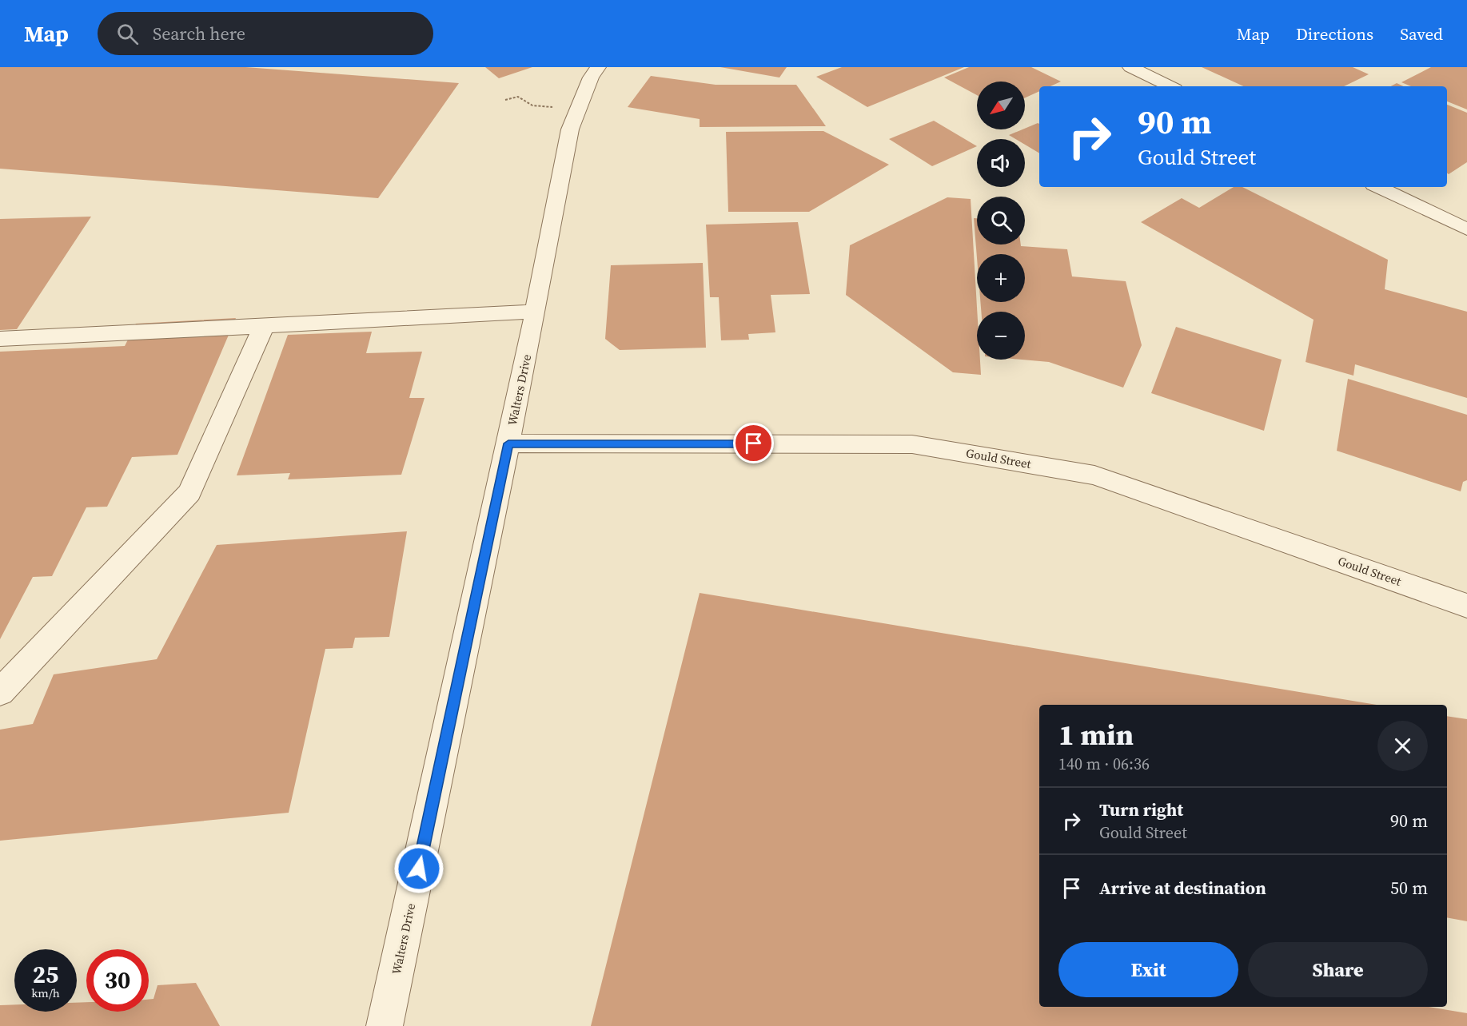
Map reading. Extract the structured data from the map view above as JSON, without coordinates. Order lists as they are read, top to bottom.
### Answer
{
  "streets": {
    "street": ["Walters Drive", "Gould Street"]
  },
  "crossings": [
    ["Walters Drive", "Gould Street"]
  ],
  "north": "bottom left",
  "page": {
    "header": "Map",
    "search": "Search here",
    "nav": ["Map", "Directions", "Saved"],
    "map_buttons": ["+", "−"],
    "turn": ["90 m", "Gould Street"],
    "heading": ["1 min", "140 m · 06:36"],
    "list": [
      {
        "name": "Turn right",
        "note": "Gould Street",
        "value": "90 m"
      },
      {
        "name": "Arrive at destination",
        "value": "50 m"
      }
    ],
    "buttons": ["Exit", "Share"],
    "speed": "25 km/h",
    "limit": "30"
  }
}
